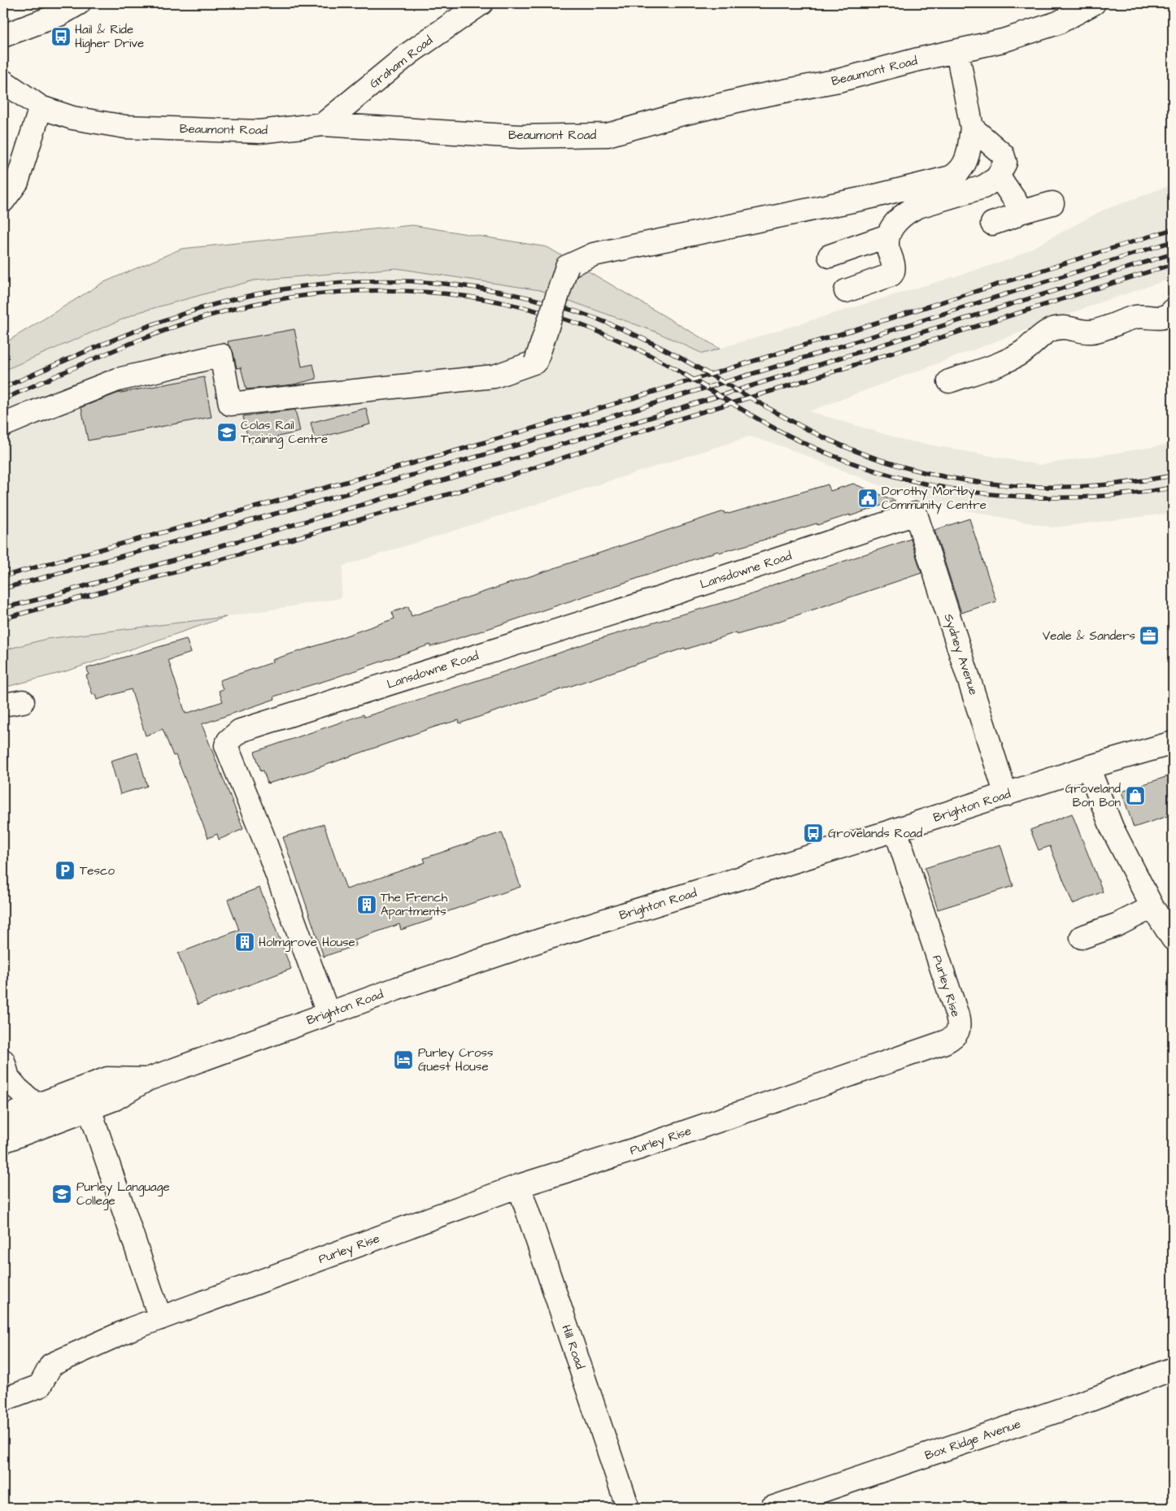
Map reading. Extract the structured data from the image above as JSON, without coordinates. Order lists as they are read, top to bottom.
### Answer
{
  "streets": {
    "main road": [
      "Graham Road",
      "Beaumont Road",
      "Lansdowne Road",
      "Sydney Avenue",
      "Brighton Road",
      "Purley Rise",
      "Hill Road",
      "Box Ridge Avenue"
    ]
  },
  "crossings": [
    ["Graham Road", "Beaumont Road"],
    ["Lansdowne Road", "Sydney Avenue"],
    ["Lansdowne Road", "Brighton Road"],
    ["Sydney Avenue", "Brighton Road"],
    ["Brighton Road", "Purley Rise"],
    ["Purley Rise", "Hill Road"]
  ],
  "places": {
    "bus stop": ["Hail & Ride Higher Drive", "Grovelands Road"],
    "school or university": ["Colas Rail Training Centre", "Purley Language College"],
    "public building": ["Dorothy Mortby Community Centre"],
    "office": ["Veale & Sanders"],
    "shop": ["Groveland Bon Bon"],
    "parking": ["Tesco"],
    "building": ["The French Apartments", "Holmgrove House"],
    "hotel": ["Purley Cross Guest House"]
  }
}
